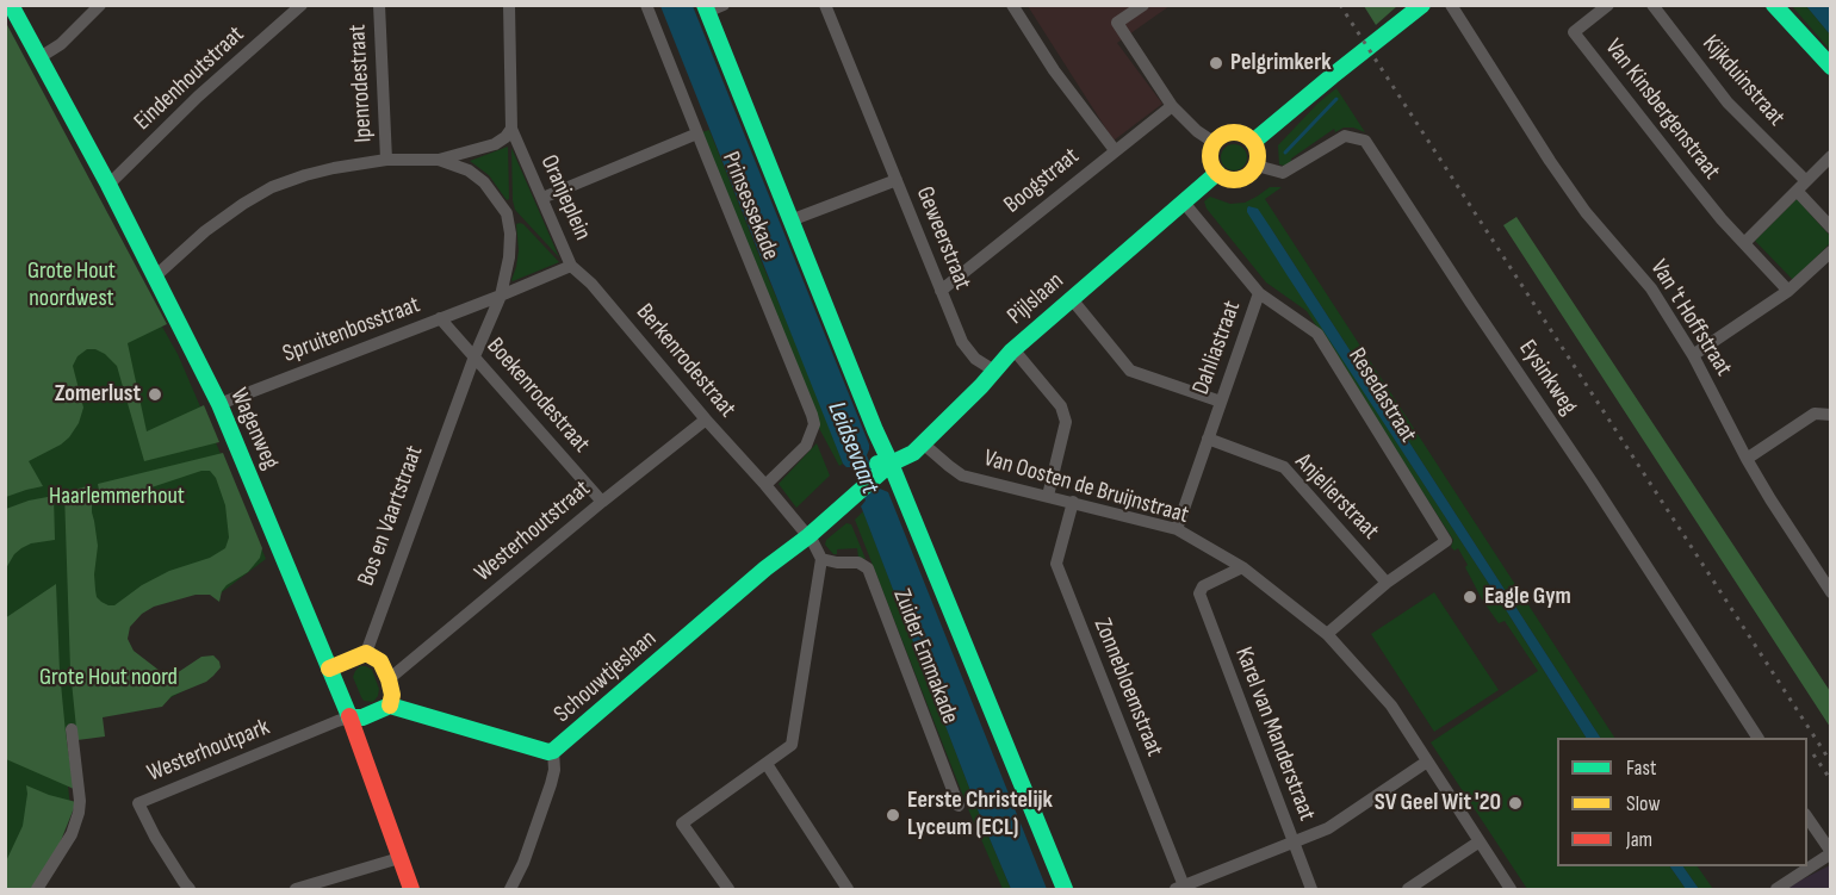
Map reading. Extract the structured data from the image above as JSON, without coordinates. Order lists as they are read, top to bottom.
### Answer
{
  "streets": {
    "street": [
      "Eindenhoutstraat",
      "Kijkduinstraat",
      "Ipenrodestraat",
      "Van Kinsbergenstraat",
      "Boogstraat",
      "Oranjeplein",
      "Prinsessekade",
      "Geweerstraat",
      "Pijlslaan",
      "Van 't Hoffstraat",
      "Spruitenbosstraat",
      "Dahliastraat",
      "Berkenrodestraat",
      "Eysinkweg",
      "Boekenrodestraat",
      "Resedastraat",
      "Wagenweg",
      "Van Oosten de Bruijnstraat",
      "Anjelierstraat",
      "Bos en Vaartstraat",
      "Westerhoutstraat",
      "Zuider Emmakade",
      "Schouwtjeslaan",
      "Zonnebloemstraat",
      "Karel van Manderstraat",
      "Westerhoutpark"
    ]
  },
  "crossings": [
    ["Eindenhoutstraat", "Wagenweg"],
    ["Boogstraat", "Geweerstraat"],
    ["Oranjeplein", "Spruitenbosstraat"],
    ["Oranjeplein", "Berkenrodestraat"],
    ["Prinsessekade", "Berkenrodestraat"],
    ["Geweerstraat", "Pijlslaan"],
    ["Pijlslaan", "Dahliastraat"],
    ["Pijlslaan", "Eysinkweg"],
    ["Pijlslaan", "Van Oosten de Bruijnstraat"],
    ["Pijlslaan", "Schouwtjeslaan"],
    ["Spruitenbosstraat", "Boekenrodestraat"],
    ["Spruitenbosstraat", "Wagenweg"],
    ["Dahliastraat", "Resedastraat"],
    ["Dahliastraat", "Van Oosten de Bruijnstraat"],
    ["Dahliastraat", "Anjelierstraat"],
    ["Berkenrodestraat", "Westerhoutstraat"],
    ["Berkenrodestraat", "Zuider Emmakade"],
    ["Berkenrodestraat", "Schouwtjeslaan"],
    ["Boekenrodestraat", "Bos en Vaartstraat"],
    ["Boekenrodestraat", "Westerhoutstraat"],
    ["Resedastraat", "Anjelierstraat"],
    ["Wagenweg", "Bos en Vaartstraat"],
    ["Wagenweg", "Westerhoutstraat"],
    ["Wagenweg", "Westerhoutpark"],
    ["Van Oosten de Bruijnstraat", "Zonnebloemstraat"],
    ["Van Oosten de Bruijnstraat", "Karel van Manderstraat"],
    ["Bos en Vaartstraat", "Westerhoutstraat"],
    ["Bos en Vaartstraat", "Westerhoutpark"],
    ["Westerhoutstraat", "Westerhoutpark"]
  ],
  "water": ["Leidsevaart"],
  "parks": ["Grote Hout noordwest", "Haarlemmerhout", "Grote Hout noord"],
  "places": [
    "Pelgrimkerk",
    "Zomerlust",
    "Eagle Gym",
    "SV Geel Wit '20",
    "Eerste Christelijk Lyceum (ECL)"
  ],
  "legend": ["Fast", "Slow", "Jam"]
}
